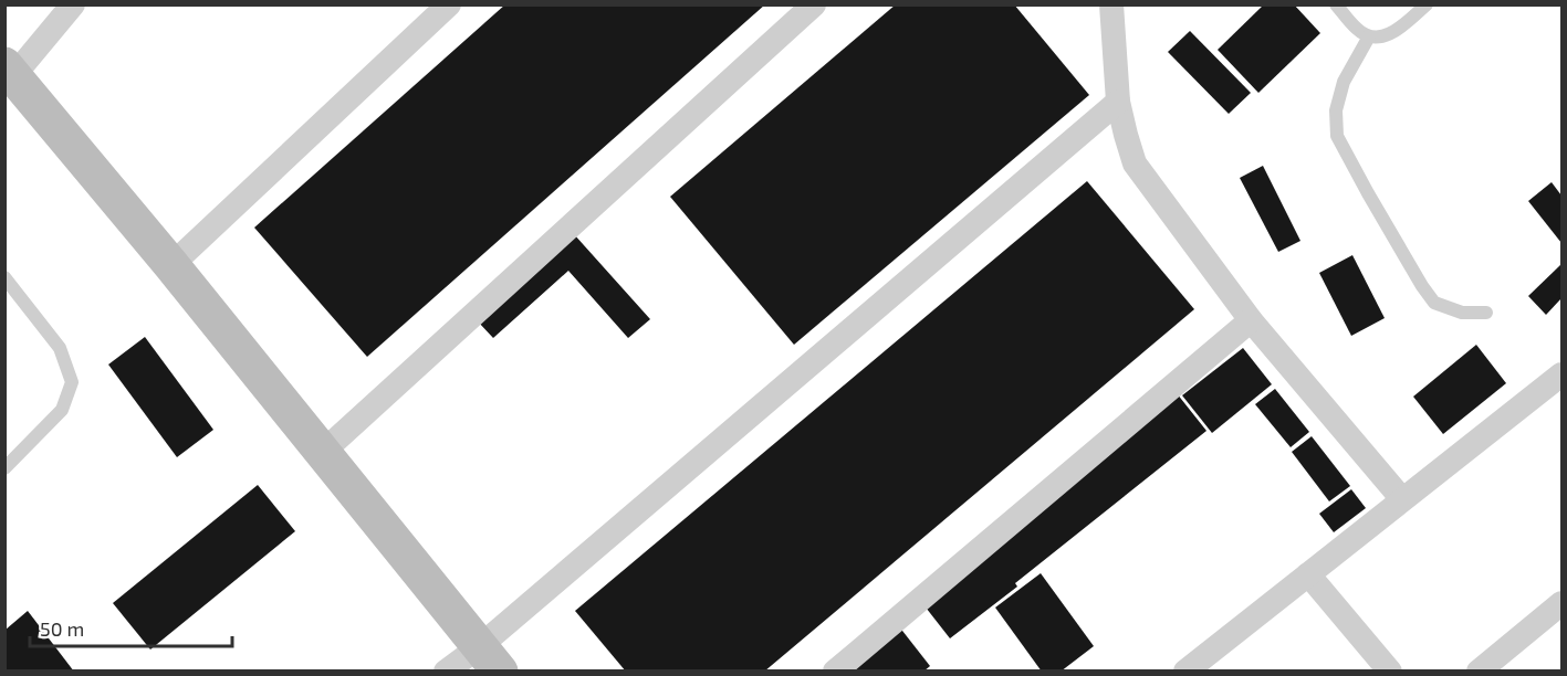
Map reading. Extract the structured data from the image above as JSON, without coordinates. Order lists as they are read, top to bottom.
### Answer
{
  "scale_bar": "50 m"
}
